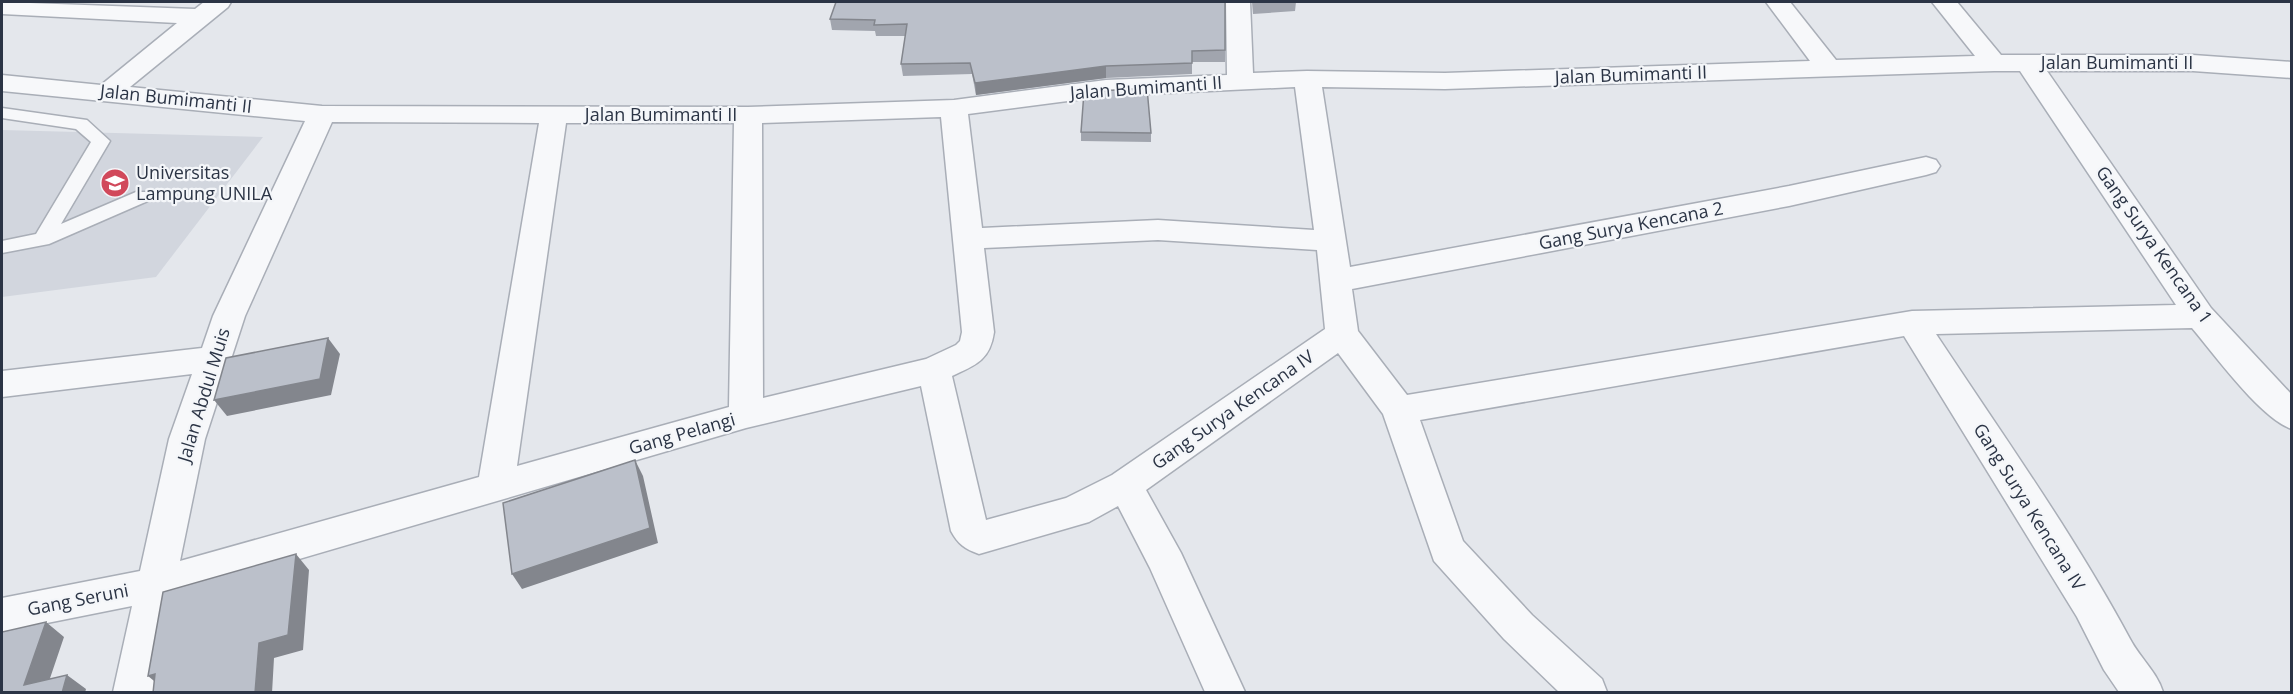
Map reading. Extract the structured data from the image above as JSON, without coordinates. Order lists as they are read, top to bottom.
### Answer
{
  "streets": {
    "street": [
      "Jalan Bumimanti II",
      "Gang Surya Kencana 2",
      "Gang Surya Kencana 1",
      "Jalan Abdul Muis",
      "Gang Surya Kencana IV",
      "Gang Pelangi",
      "Gang Seruni"
    ]
  },
  "crossings": [
    ["Jalan Bumimanti II", "Gang Surya Kencana 1"],
    ["Jalan Bumimanti II", "Jalan Abdul Muis"],
    ["Jalan Bumimanti II", "Gang Pelangi"],
    ["Jalan Abdul Muis", "Gang Pelangi"],
    ["Jalan Abdul Muis", "Gang Seruni"],
    ["Gang Surya Kencana IV", "Gang Pelangi"],
    ["Gang Pelangi", "Gang Seruni"]
  ],
  "places": {
    "school or university": ["Universitas Lampung UNILA"]
  }
}
